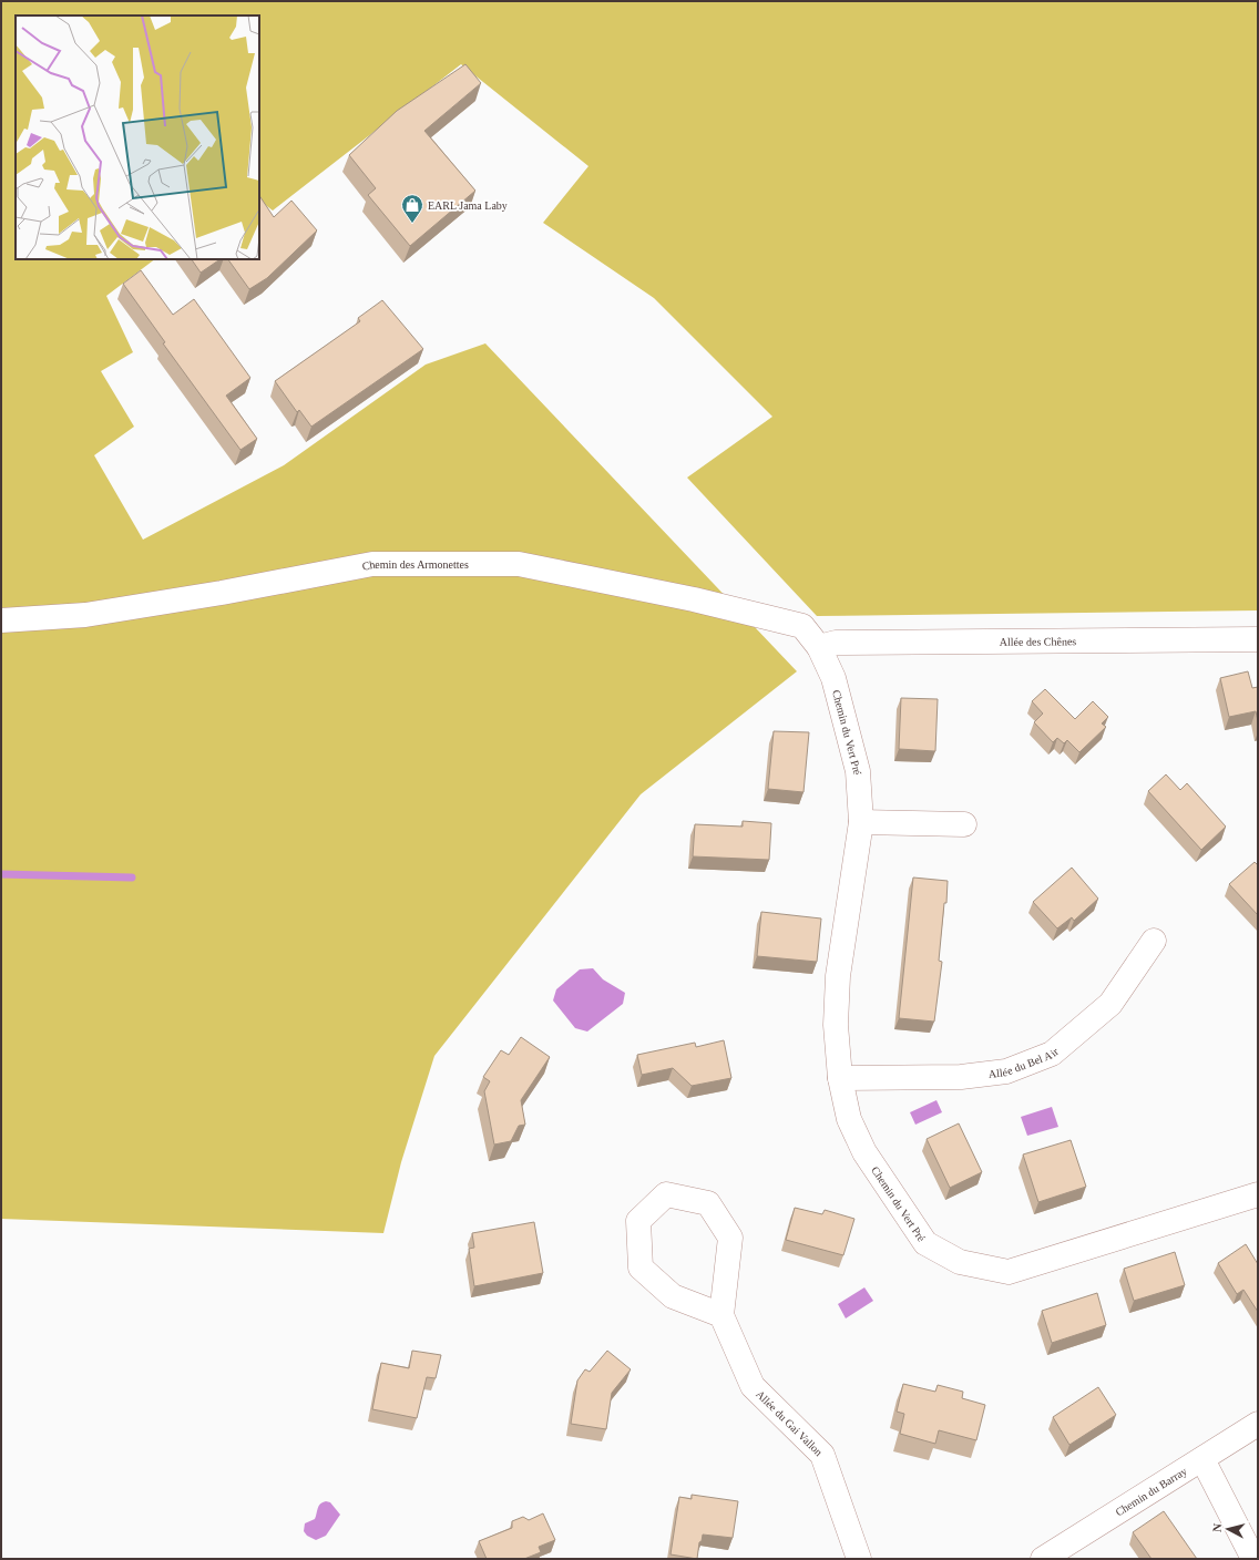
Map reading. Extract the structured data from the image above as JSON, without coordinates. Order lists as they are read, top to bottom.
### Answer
{
  "streets": {
    "street": [
      "Chemin des Armonettes",
      "Allée des Chênes",
      "Chemin du Vert Pré",
      "Allée du Bel Air",
      "Allée du Gai Vallon",
      "Chemin du Barray"
    ]
  },
  "crossings": [
    ["Chemin des Armonettes", "Allée des Chênes"],
    ["Chemin des Armonettes", "Chemin du Vert Pré"],
    ["Allée des Chênes", "Chemin du Vert Pré"],
    ["Chemin du Vert Pré", "Allée du Bel Air"]
  ],
  "places": {
    "shop": ["EARL Jama Laby"]
  },
  "north": "left"
}
